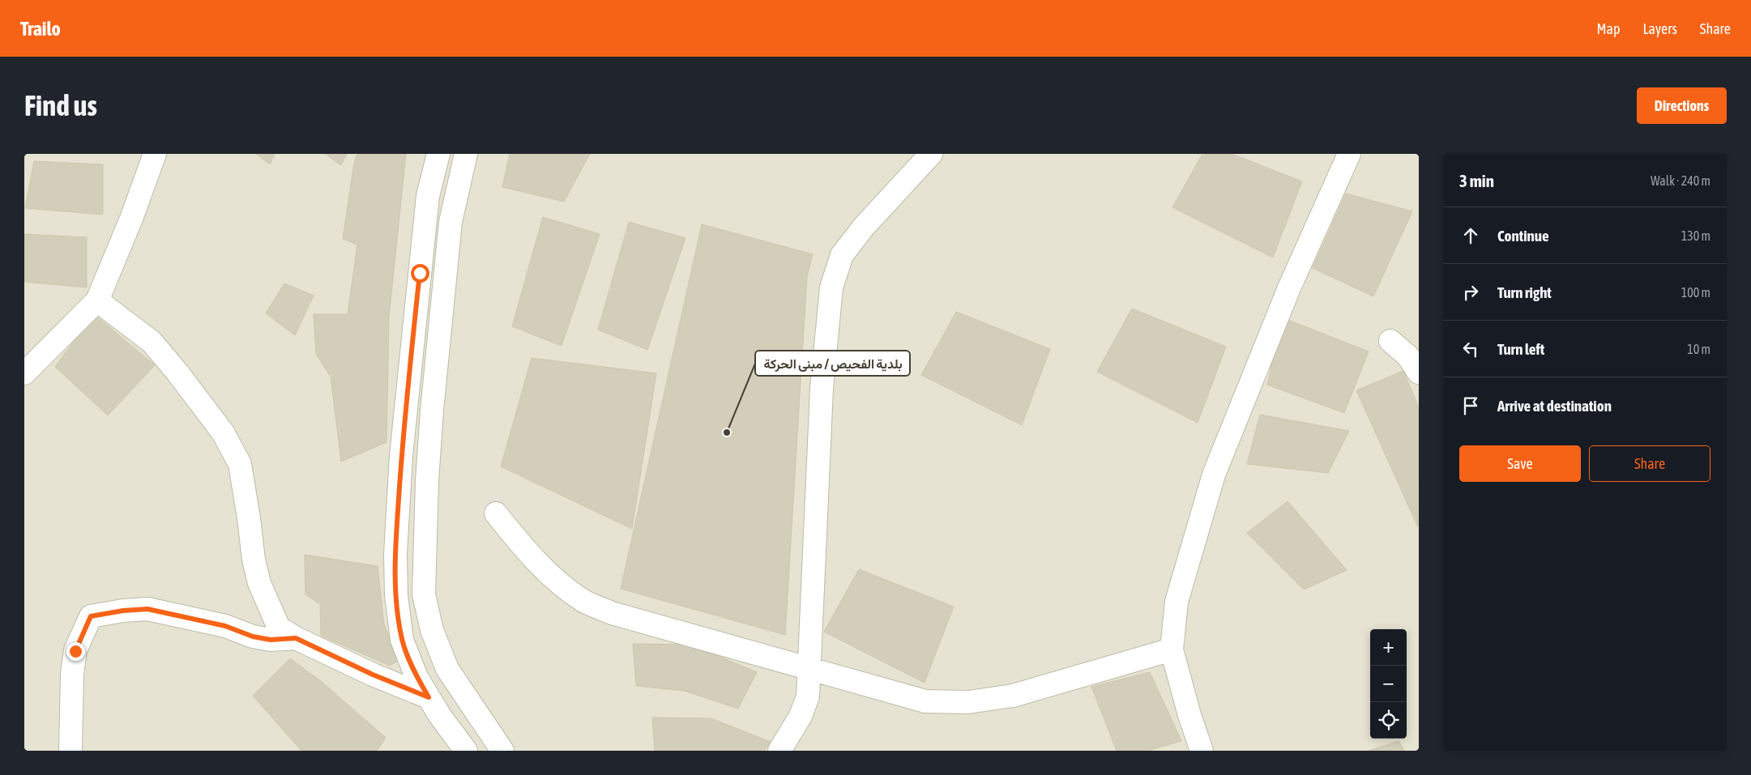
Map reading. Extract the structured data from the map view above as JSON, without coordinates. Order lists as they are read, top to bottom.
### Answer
{
  "places": ["بلدية الفحيص / مبنى الحركة"],
  "page": {
    "header": "Trailo",
    "nav": ["Map", "Layers", "Share"],
    "buttons": [
      "Directions",
      ["Save", "Share"]
    ],
    "title": "Find us",
    "heading": ["3 min", "Walk · 240 m"],
    "list": [
      ["Continue", "130 m"],
      ["Turn right", "100 m"],
      ["Turn left", "10 m"],
      "Arrive at destination"
    ],
    "map_buttons": ["+", "−"]
  }
}
